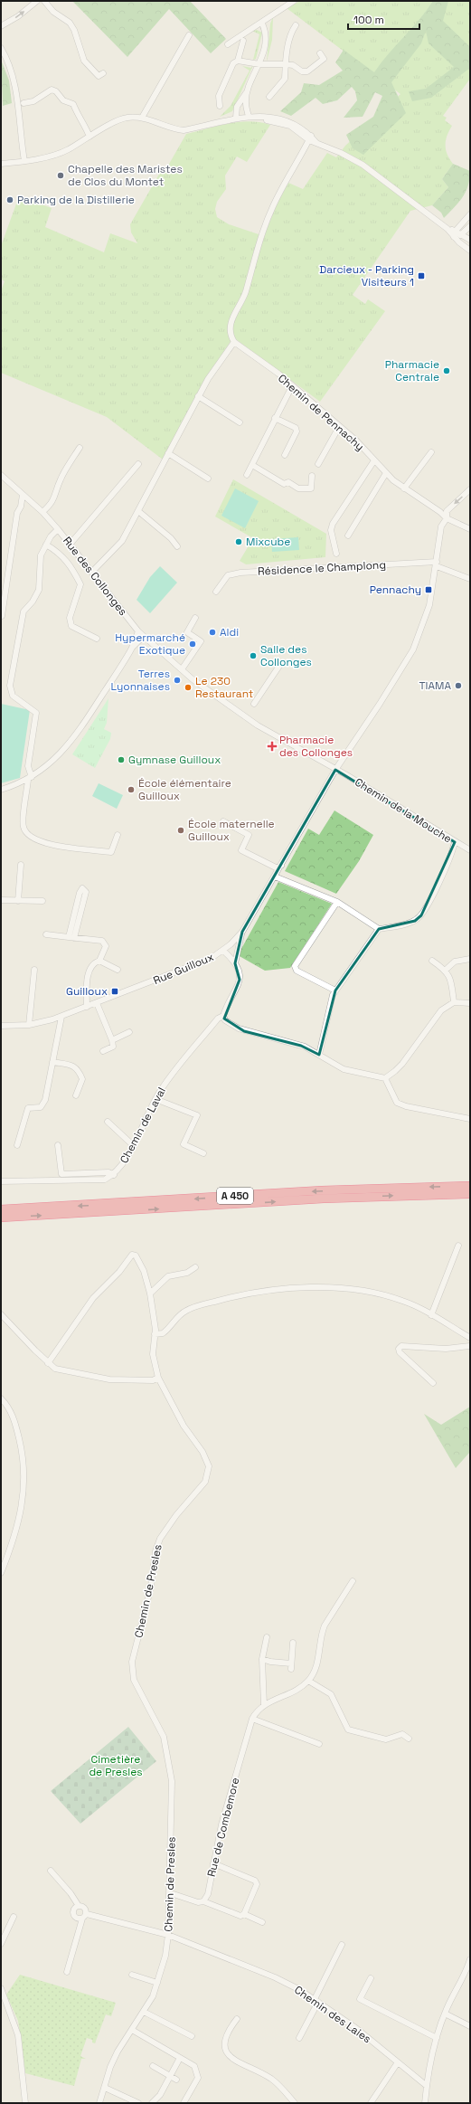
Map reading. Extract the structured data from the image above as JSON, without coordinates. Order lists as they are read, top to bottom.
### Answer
{
  "streets": {
    "highway": ["A 450"],
    "street": [
      "Chemin de Pennachy",
      "Résidence le Champlong",
      "Rue des Collonges",
      "Chemin de la Mouche",
      "Rue Guilloux",
      "Chemin de Laval",
      "Chemin de Presles",
      "Rue de Combemore",
      "Chemin des Laies"
    ]
  },
  "crossings": [
    ["Chemin de Pennachy", "Rue Guilloux"],
    ["Résidence le Champlong", "Rue Guilloux"],
    ["Rue des Collonges", "Chemin de la Mouche"],
    ["Rue des Collonges", "Rue Guilloux"],
    ["Chemin de la Mouche", "Rue Guilloux"],
    ["Rue Guilloux", "Chemin de Laval"],
    ["Chemin de Presles", "Chemin des Laies"]
  ],
  "parks": ["Cimetière de Presles"],
  "places": {
    "other": [
      "Chapelle des Maristes de Clos du Montet",
      "Parking de la Distillerie",
      "Pharmacie Centrale",
      "Mixcube",
      "Aldi",
      "Hypermarché Exotique",
      "Salle des Collonges",
      "Terres Lyonnaises",
      "TIAMA",
      "Le 230 Restaurant",
      "Gymnase Guilloux",
      "École élémentaire Guilloux",
      "École maternelle Guilloux"
    ],
    "transit": ["Darcieux - Parking Visiteurs 1", "Pennachy", "Guilloux"],
    "health": ["Pharmacie des Collonges"]
  },
  "scale_bar": "100 m"
}
